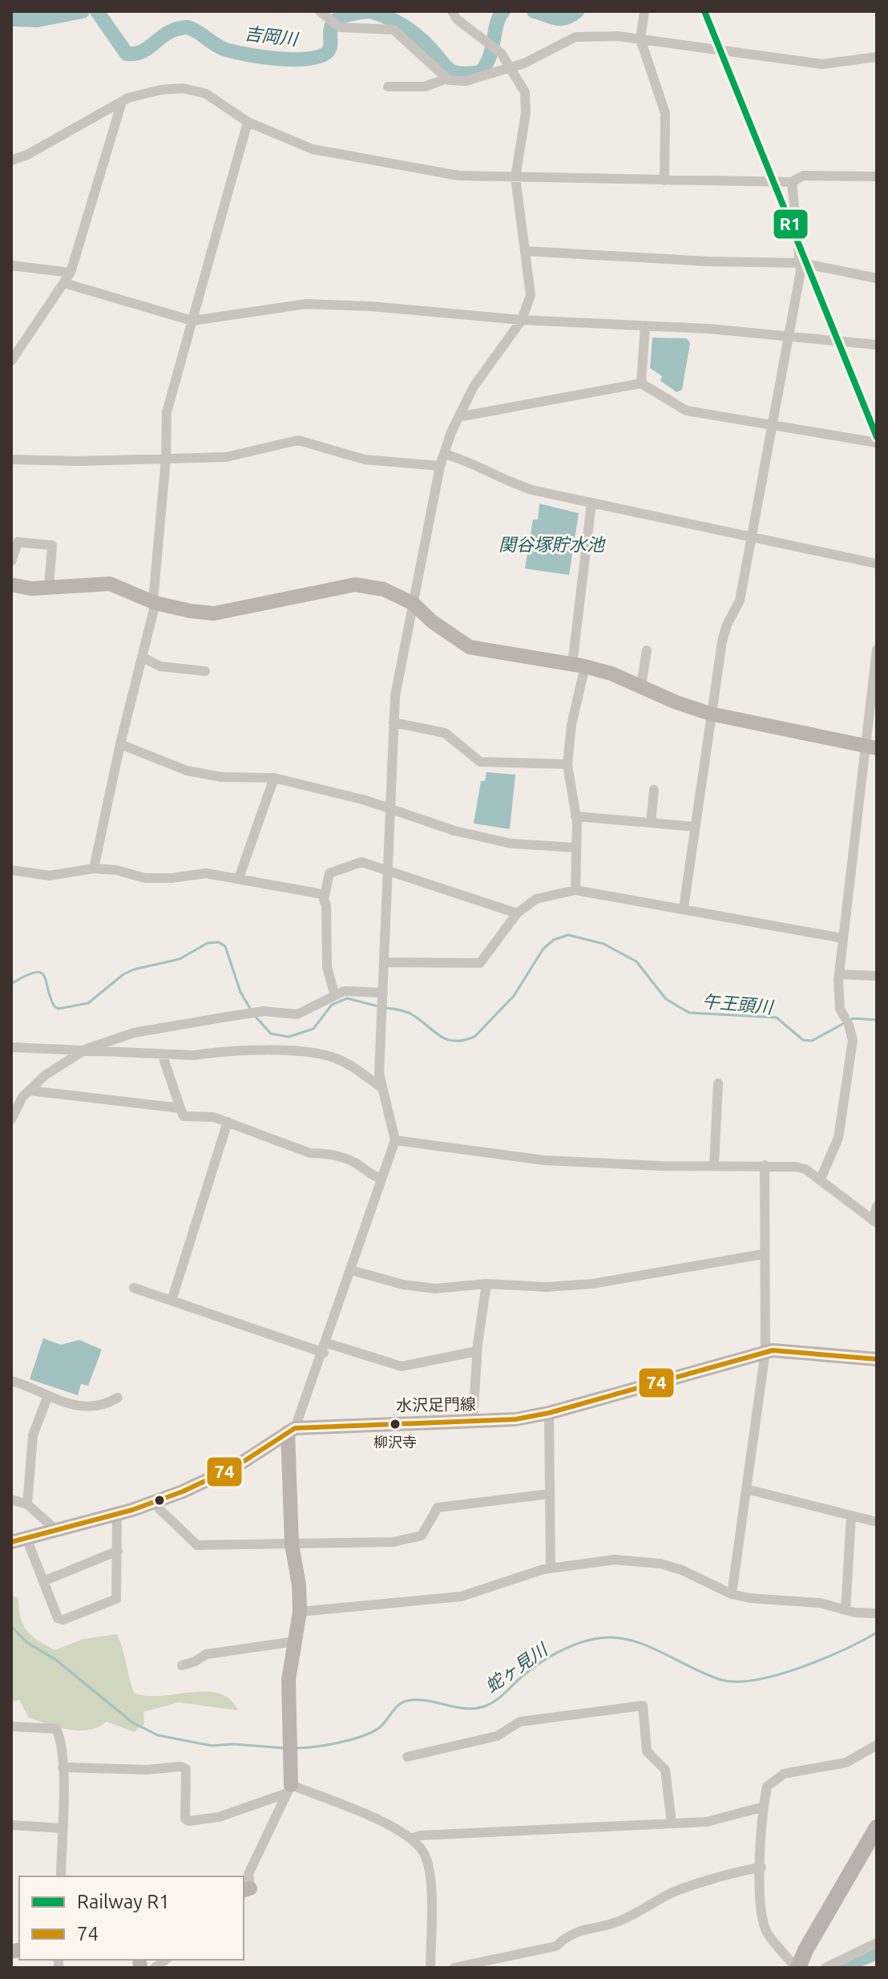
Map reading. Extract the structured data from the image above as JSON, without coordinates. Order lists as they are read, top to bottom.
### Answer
{
  "streets": {
    "street": ["水沢足門線"]
  },
  "water": [
    "吉岡川",
    "関谷塚貯水池",
    "午王頭川",
    "蛇ヶ見川"
  ],
  "places": ["柳沢寺"],
  "lines": ["rail line R1", "transit line 74"],
  "legend": ["Railway R1", "74"]
}
